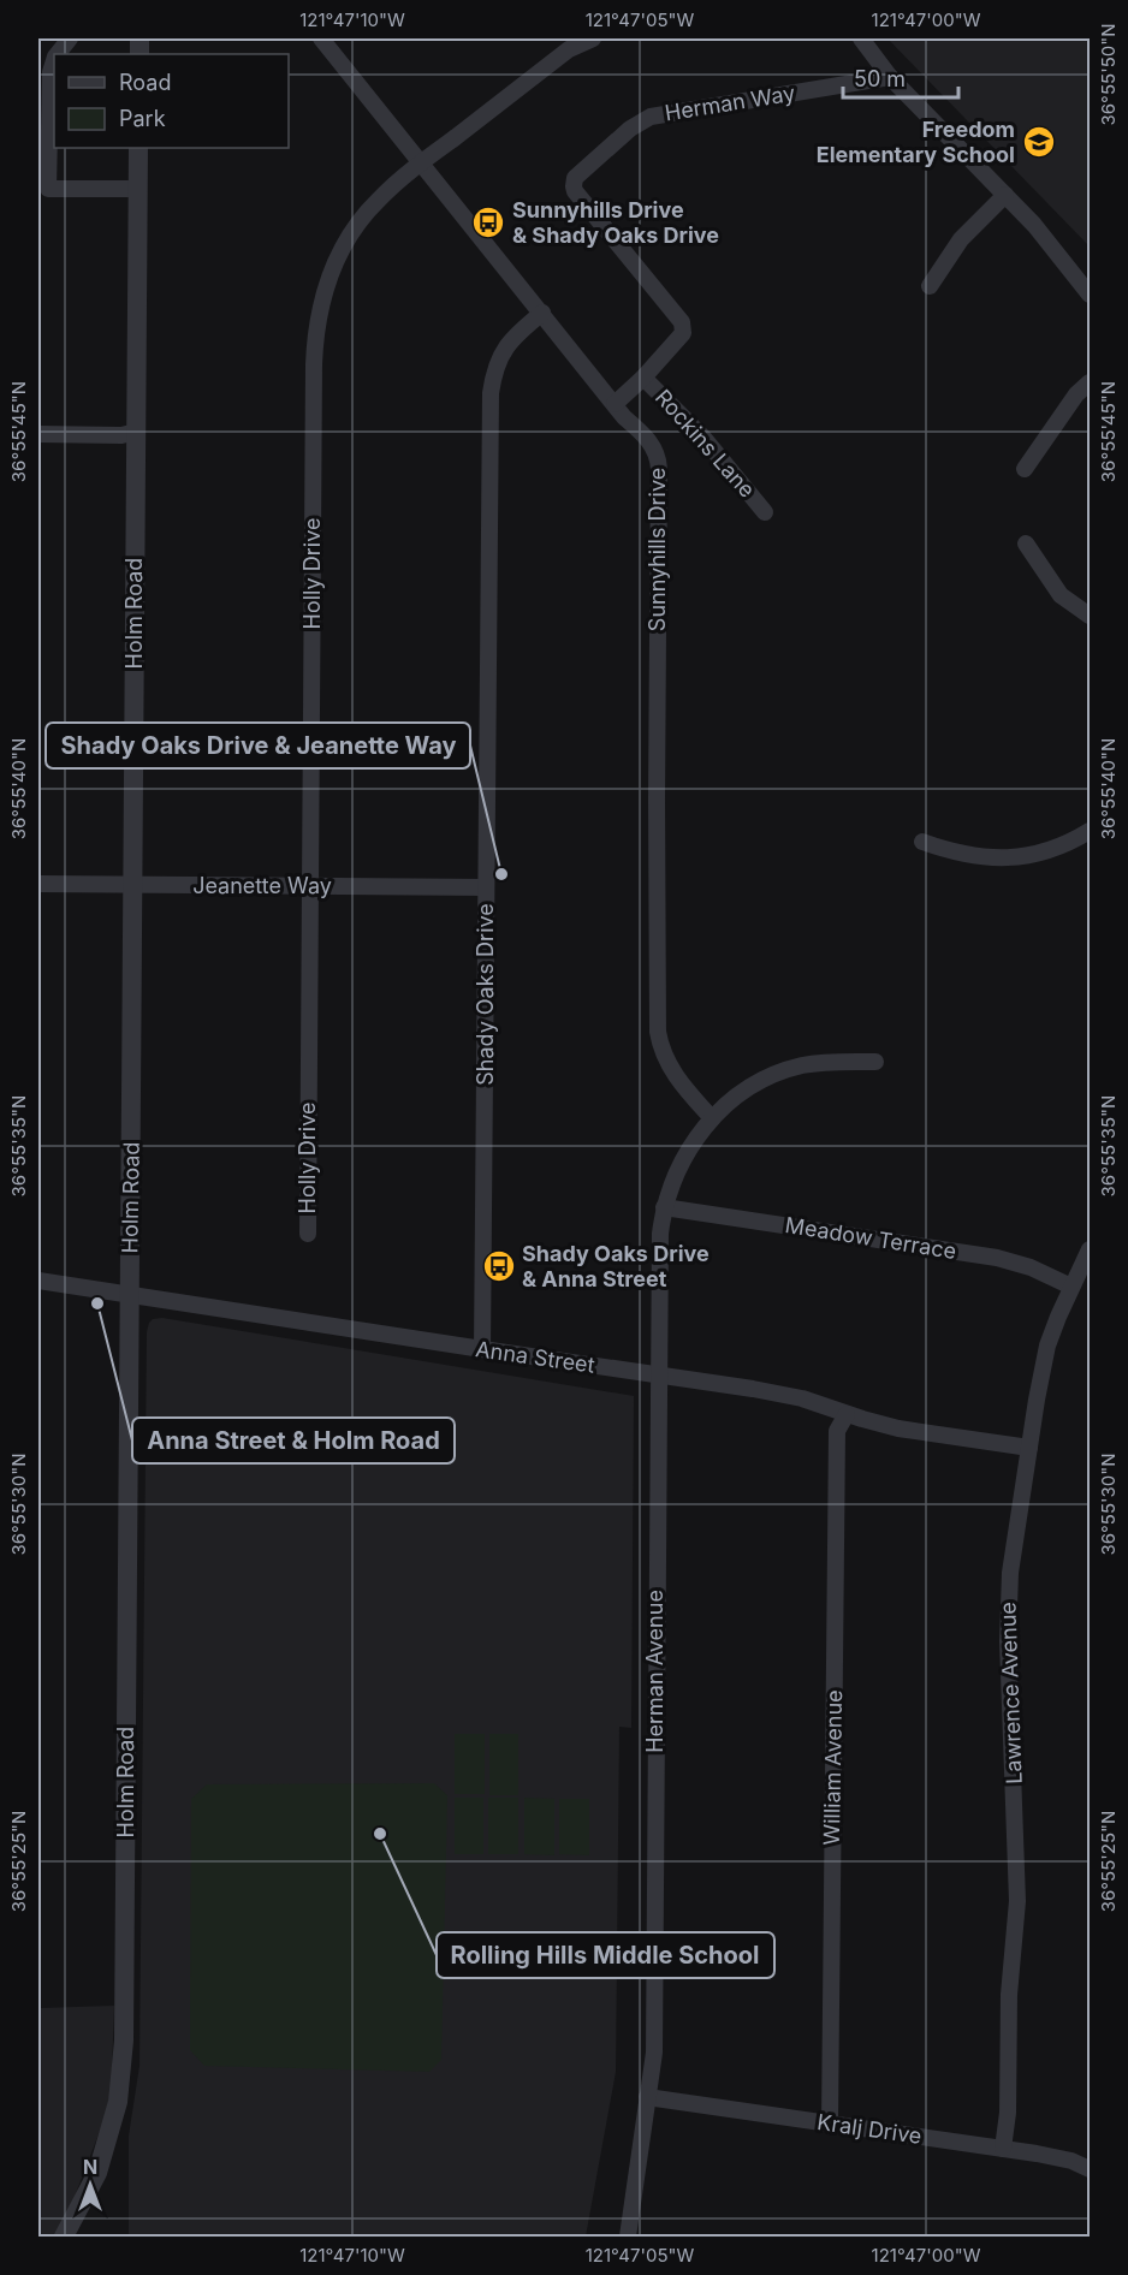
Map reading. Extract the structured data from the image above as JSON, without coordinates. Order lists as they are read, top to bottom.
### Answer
{
  "streets": {
    "street": [
      "Herman Way",
      "Rockins Lane",
      "Sunnyhills Drive",
      "Holly Drive",
      "Holm Road",
      "Jeanette Way",
      "Shady Oaks Drive",
      "Meadow Terrace",
      "Anna Street",
      "Herman Avenue",
      "Lawrence Avenue",
      "William Avenue",
      "Kralj Drive"
    ]
  },
  "crossings": [
    ["Herman Way", "Rockins Lane"],
    ["Herman Way", "Sunnyhills Drive"],
    ["Sunnyhills Drive", "Holly Drive"],
    ["Sunnyhills Drive", "Shady Oaks Drive"],
    ["Sunnyhills Drive", "Herman Avenue"],
    ["Holly Drive", "Jeanette Way"],
    ["Holm Road", "Jeanette Way"],
    ["Holm Road", "Anna Street"],
    ["Jeanette Way", "Shady Oaks Drive"],
    ["Shady Oaks Drive", "Anna Street"],
    ["Meadow Terrace", "Herman Avenue"],
    ["Meadow Terrace", "Lawrence Avenue"],
    ["Anna Street", "Herman Avenue"],
    ["Anna Street", "Lawrence Avenue"],
    ["Anna Street", "William Avenue"],
    ["Herman Avenue", "Kralj Drive"],
    ["Lawrence Avenue", "Kralj Drive"],
    ["William Avenue", "Kralj Drive"]
  ],
  "places": {
    "school or university": ["Freedom Elementary School"],
    "bus stop": ["Sunnyhills Drive & Shady Oaks Drive", "Shady Oaks Drive & Anna Street"],
    "other": ["Shady Oaks Drive & Jeanette Way", "Anna Street & Holm Road", "Rolling Hills Middle School"]
  },
  "legend": ["Road", "Park"],
  "scale_bar": "50 m",
  "north": "top",
  "coordinates": [
    "121°47'10\"W",
    "121°47'05\"W",
    "121°47'00\"W",
    "36°55'50\"N",
    "36°55'45\"N",
    "36°55'40\"N",
    "36°55'35\"N",
    "36°55'30\"N",
    "36°55'25\"N"
  ]
}
